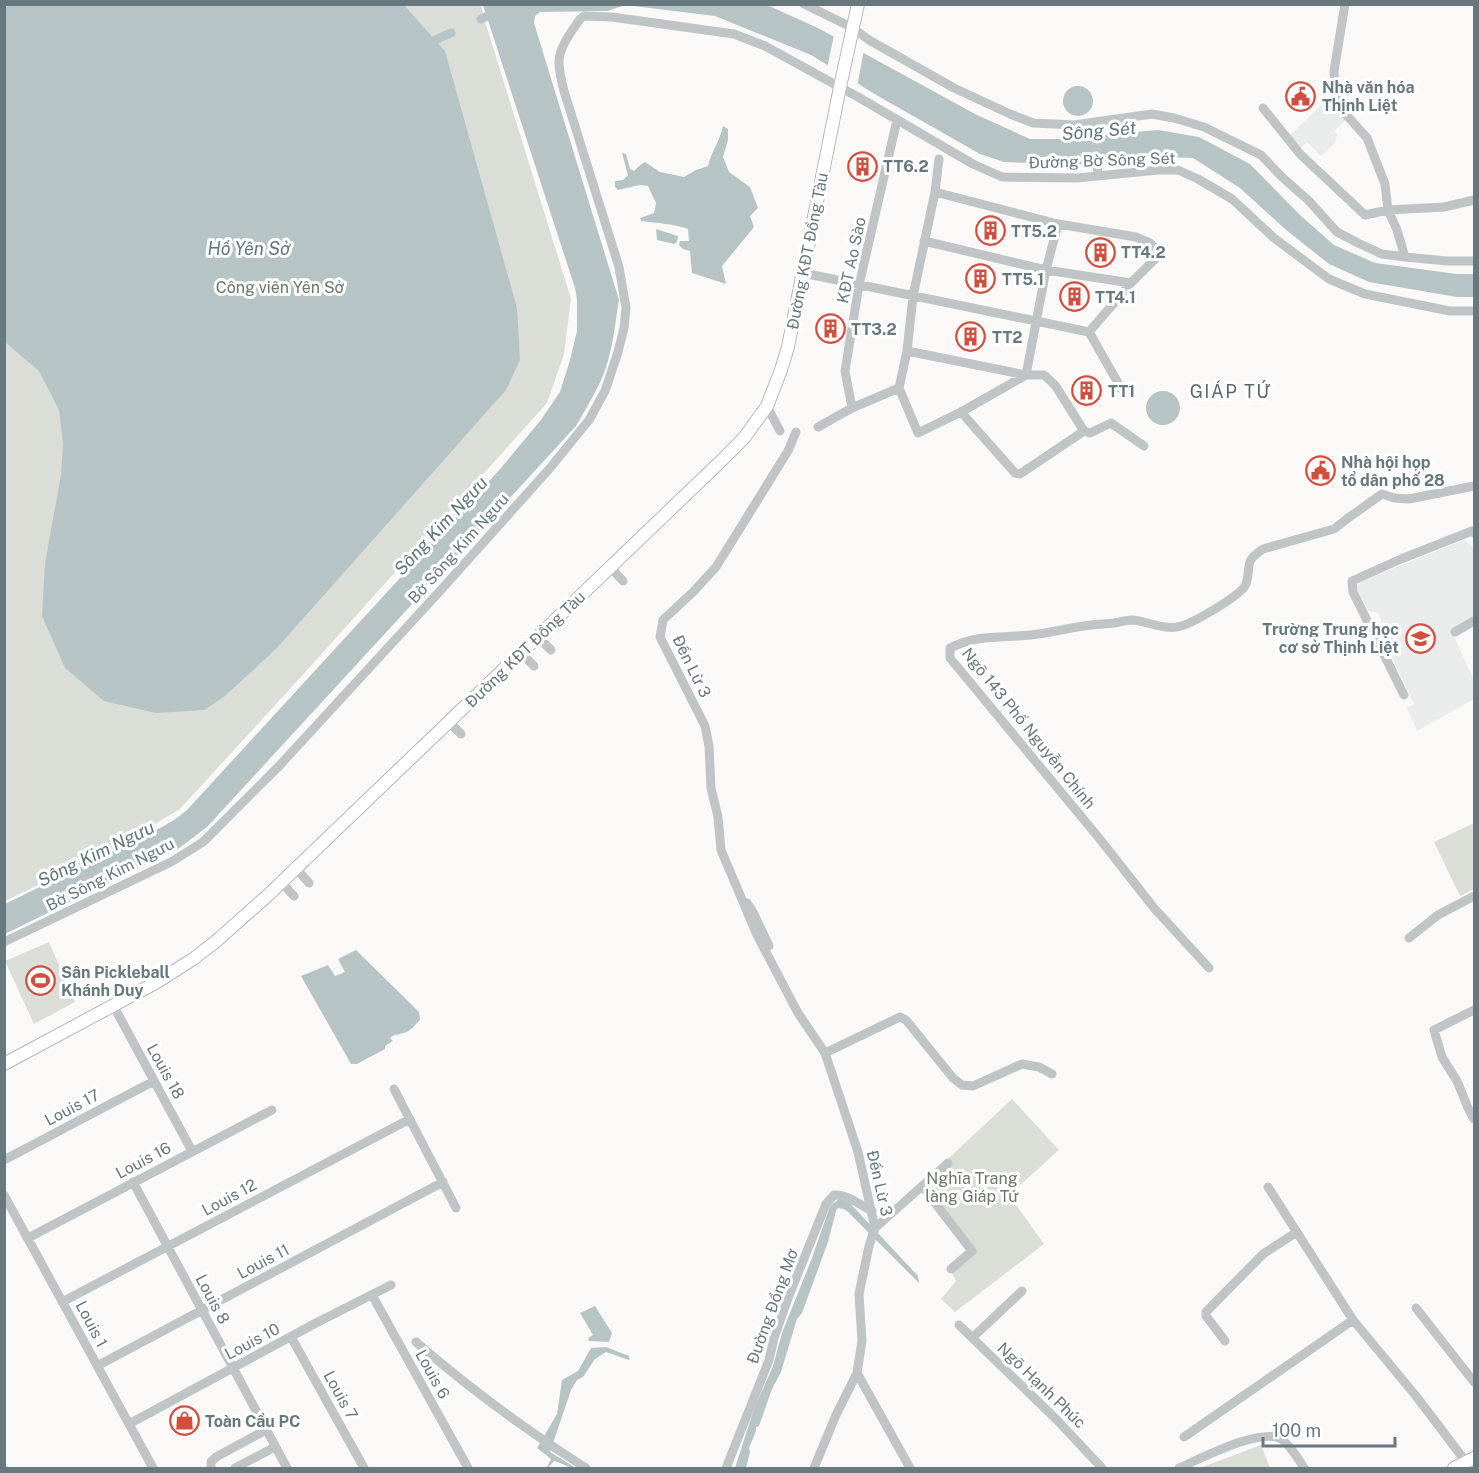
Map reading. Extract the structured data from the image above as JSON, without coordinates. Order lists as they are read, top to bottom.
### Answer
{
  "streets": {
    "main road": ["Đường KĐT Đồng Tàu"],
    "street": [
      "Đường Bờ Sông Sét",
      "KĐT Ao Sào",
      "Bờ Sông Kim Ngưu",
      "Đền Lừ 3",
      "Ngõ 143 Phố Nguyễn Chính",
      "Louis 18",
      "Louis 17",
      "Louis 16",
      "Louis 12",
      "Louis 11",
      "Louis 8",
      "Đường Đồng Mơ",
      "Louis 1",
      "Louis 10",
      "Louis 6",
      "Ngõ Hạnh Phúc",
      "Louis 7"
    ]
  },
  "crossings": [
    ["Đường Bờ Sông Sét", "Đường KĐT Đồng Tàu"],
    ["Đường Bờ Sông Sét", "KĐT Ao Sào"],
    ["Đường Bờ Sông Sét", "Bờ Sông Kim Ngưu"],
    ["Đường KĐT Đồng Tàu", "Louis 18"],
    ["Đền Lừ 3", "Đường Đồng Mơ"],
    ["Louis 18", "Louis 17"],
    ["Louis 18", "Louis 16"],
    ["Louis 16", "Louis 8"],
    ["Louis 16", "Louis 1"],
    ["Louis 12", "Louis 8"],
    ["Louis 12", "Louis 1"],
    ["Louis 11", "Louis 8"],
    ["Louis 11", "Louis 1"],
    ["Louis 8", "Louis 10"],
    ["Louis 1", "Louis 10"],
    ["Louis 10", "Louis 6"],
    ["Louis 10", "Louis 7"]
  ],
  "districts": ["GIÁP TỨ"],
  "water": ["Sông Sét", "Hồ Yên Sở", "Sông Kim Ngưu"],
  "parks": ["Công viên Yên Sở", "Nghĩa Trang làng Giáp Tứ"],
  "places": {
    "public building": ["Nhà văn hóa Thịnh Liệt", "Nhà hội họp tổ dân phố 28"],
    "building": [
      "TT6.2",
      "TT5.2",
      "TT4.2",
      "TT5.1",
      "TT4.1",
      "TT3.2",
      "TT2",
      "TT1"
    ],
    "school or university": ["Trường Trung học cơ sở Thịnh Liệt"],
    "sports": ["Sân Pickleball Khánh Duy"],
    "shop": ["Toàn Cầu PC"]
  },
  "scale_bar": "100 m"
}
